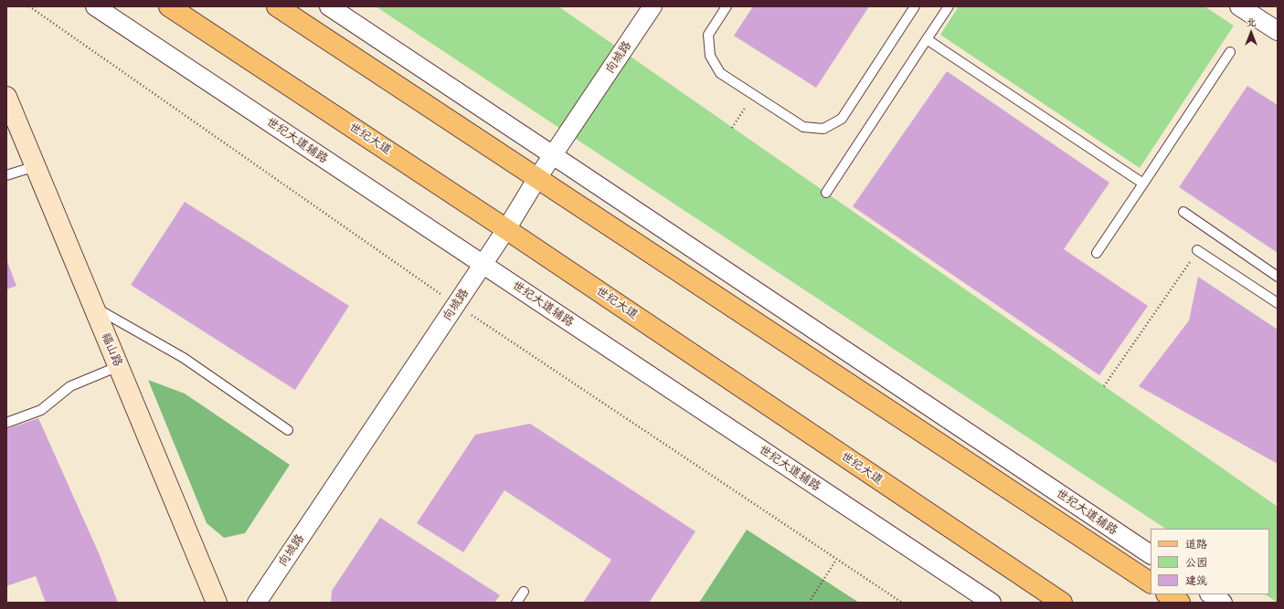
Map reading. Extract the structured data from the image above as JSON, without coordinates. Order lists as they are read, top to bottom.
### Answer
{
  "streets": {
    "main road": ["世纪大道"],
    "street": ["向城路", "世纪大道辅路", "福山路"]
  },
  "crossings": [
    ["向城路", "世纪大道"],
    ["向城路", "世纪大道辅路"]
  ],
  "legend": ["道路", "公园", "建筑"],
  "north": "top"
}
